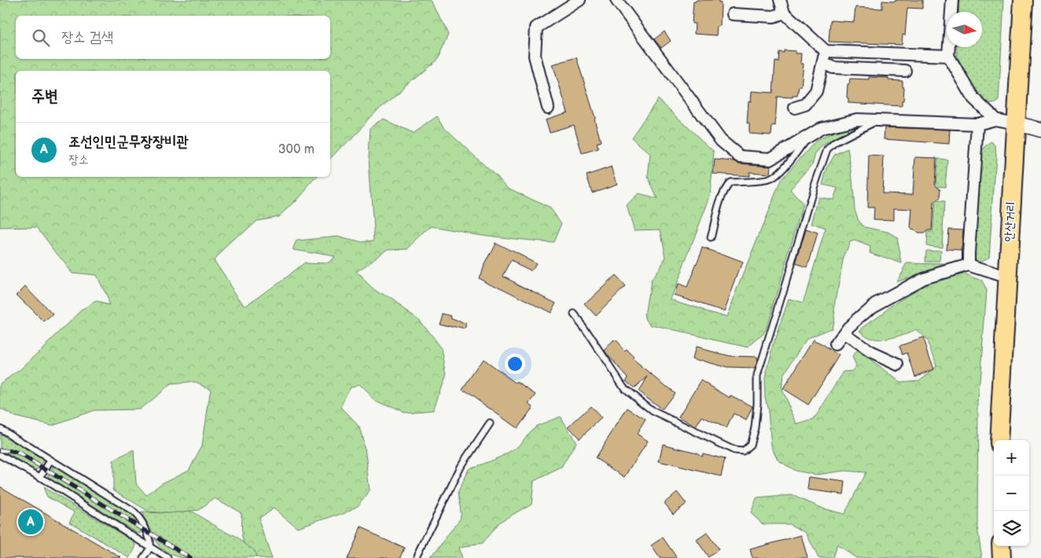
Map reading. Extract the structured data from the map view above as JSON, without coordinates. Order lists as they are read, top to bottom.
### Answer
{
  "streets": {
    "main road": ["안산거리"]
  },
  "north": "right",
  "page": {
    "search": "장소 검색",
    "heading": "주변",
    "list": [
      {
        "mark": "A",
        "name": "조선인민군무장장비관",
        "note": "장소",
        "value": "300 m"
      }
    ],
    "map_buttons": ["+", "−"],
    "pins": "A"
  }
}
